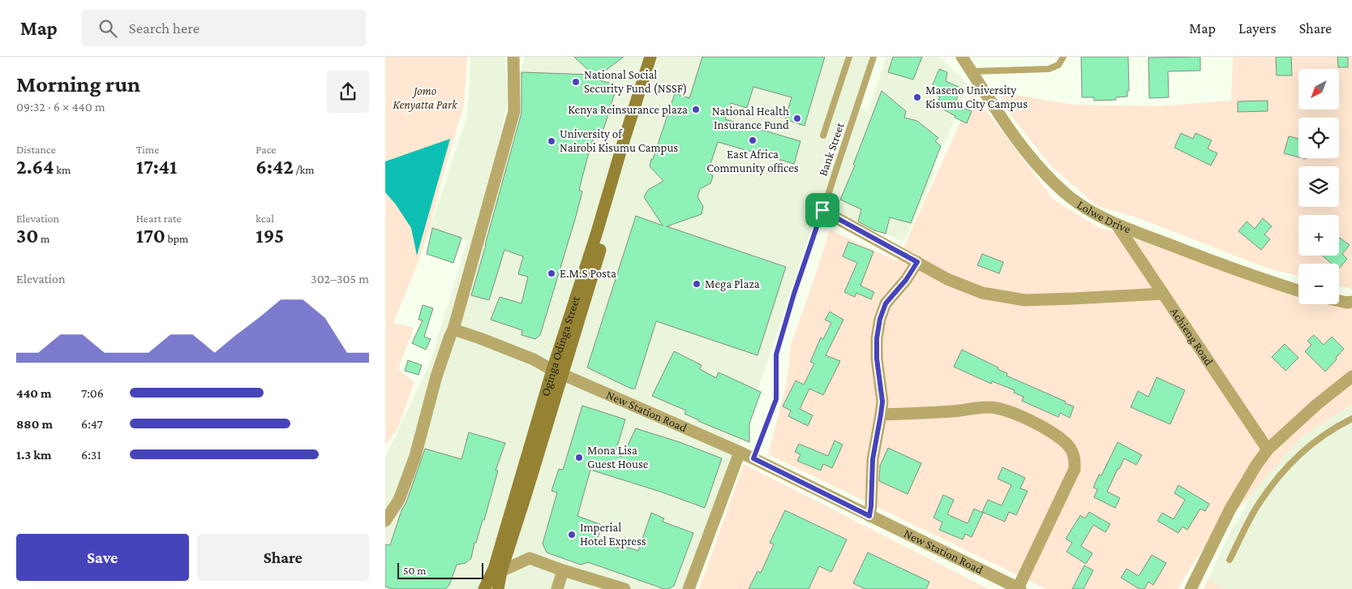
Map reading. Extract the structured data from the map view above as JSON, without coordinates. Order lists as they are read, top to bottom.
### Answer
{
  "streets": {
    "main road": ["Oginga Odinga Street"],
    "street": ["Lolwe Drive", "Achieng Road", "New Station Road"],
    "lane": ["Bank Street"]
  },
  "crossings": [
    ["Bank Street", "New Station Road"],
    ["Lolwe Drive", "Achieng Road"],
    ["Oginga Odinga Street", "New Station Road"]
  ],
  "parks": ["Jomo Kenyatta Park"],
  "places": [
    "National Social Security Fund (NSSF)",
    "Maseno University Kisumu City Campus",
    "Kenya Reinsurance plaza",
    "National Health Insurance Fund",
    "East Africa Community offices",
    "University of Nairobi Kisumu Campus",
    "E.M.S Posta",
    "Mega Plaza",
    "Mona Lisa Guest House",
    "Imperial Hotel Express"
  ],
  "scale_bar": "50 m",
  "north": "bottom left",
  "page": {
    "header": "Map",
    "search": "Search here",
    "nav": ["Map", "Layers", "Share"],
    "heading": ["Morning run", "09:32 · 6 × 440 m"],
    "map_buttons": ["+", "−"],
    "stats": [
      ["Distance", "2.64 km"],
      ["Time", "17:41"],
      ["Pace", "6:42 /km"],
      ["Elevation", "30 m"],
      ["Heart rate", "170 bpm"],
      ["kcal", "195"]
    ],
    "chart": ["Elevation", "302–305 m"],
    "list": [
      {
        "name": "440 m",
        "note": "7:06"
      },
      {
        "name": "880 m",
        "note": "6:47"
      },
      {
        "name": "1.3 km",
        "note": "6:31"
      }
    ],
    "buttons": ["Save", "Share"],
    "scale": "50 m"
  }
}
